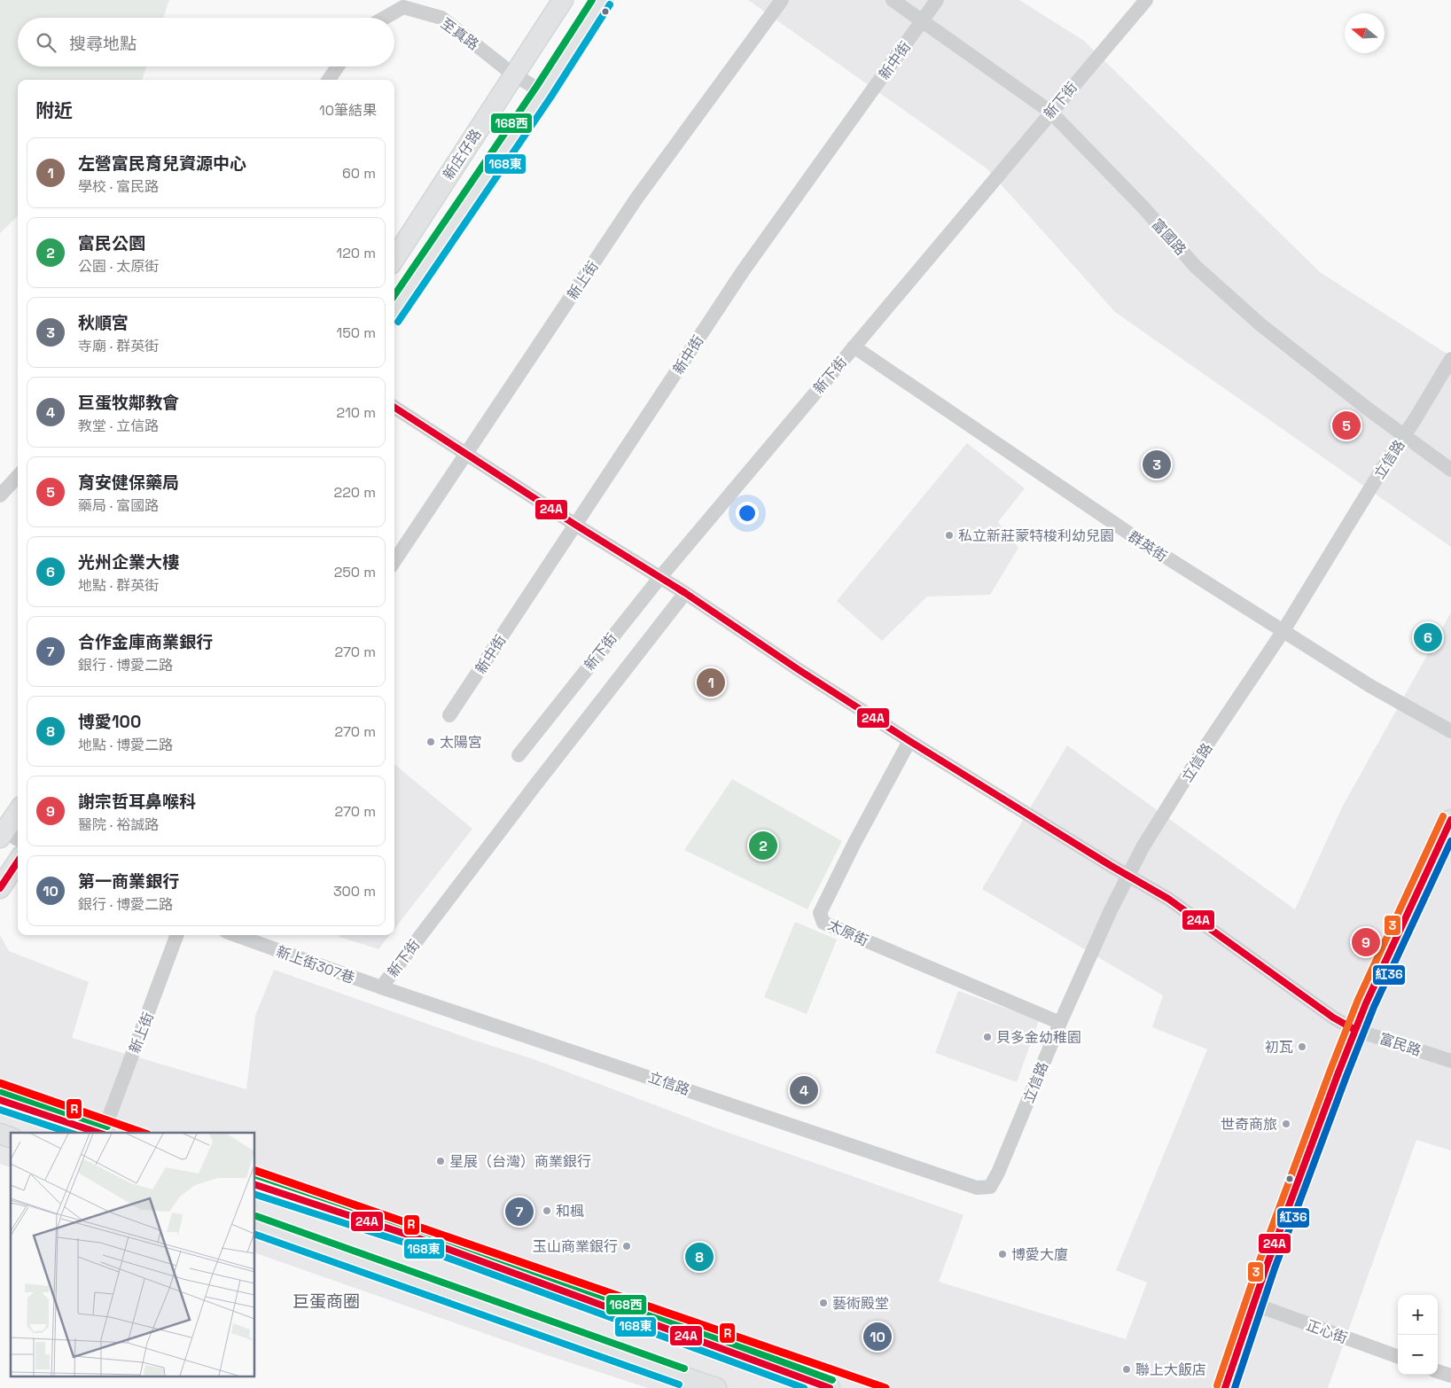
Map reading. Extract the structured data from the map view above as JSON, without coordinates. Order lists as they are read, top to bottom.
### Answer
{
  "streets": {
    "street": [
      "至真路",
      "新中街",
      "新下街",
      "新庄仔路",
      "富國路",
      "新上街",
      "立信路",
      "群英街",
      "太原街",
      "新上街307巷",
      "富民路",
      "正心街"
    ]
  },
  "crossings": [
    ["至真路", "新庄仔路"],
    ["新中街", "富國路"],
    ["新中街", "富民路"],
    ["新下街", "富國路"],
    ["新下街", "立信路"],
    ["新下街", "群英街"],
    ["新下街", "新上街307巷"],
    ["新下街", "富民路"],
    ["富國路", "立信路"],
    ["新上街", "富民路"],
    ["立信路", "群英街"],
    ["立信路", "太原街"],
    ["立信路", "新上街307巷"],
    ["立信路", "富民路"],
    ["太原街", "富民路"]
  ],
  "districts": ["巨蛋商圈"],
  "places": [
    "私立新莊蒙特梭利幼兒園",
    "太陽宮",
    "貝多金幼稚園",
    "初瓦",
    "世奇商旅",
    "星展（台灣）商業銀行",
    "和楓",
    "玉山商業銀行",
    "博愛大廈",
    "藝術殿堂",
    "聯上大飯店"
  ],
  "lines": [
    "transit line 168西",
    "transit line 168東",
    "transit line 24A",
    "transit line 3",
    "transit line 紅36",
    "transit line R"
  ],
  "north": "left",
  "page": {
    "search": "搜尋地點",
    "heading": ["附近", "10筆結果"],
    "list": [
      {
        "mark": "1",
        "name": "左營富民育兒資源中心",
        "note": "學校 · 富民路",
        "value": "60 m"
      },
      {
        "mark": "2",
        "name": "富民公園",
        "note": "公園 · 太原街",
        "value": "120 m"
      },
      {
        "mark": "3",
        "name": "秋順宮",
        "note": "寺廟 · 群英街",
        "value": "150 m"
      },
      {
        "mark": "4",
        "name": "巨蛋牧鄰教會",
        "note": "教堂 · 立信路",
        "value": "210 m"
      },
      {
        "mark": "5",
        "name": "育安健保藥局",
        "note": "藥局 · 富國路",
        "value": "220 m"
      },
      {
        "mark": "6",
        "name": "光州企業大樓",
        "note": "地點 · 群英街",
        "value": "250 m"
      },
      {
        "mark": "7",
        "name": "合作金庫商業銀行",
        "note": "銀行 · 博愛二路",
        "value": "270 m"
      },
      {
        "mark": "8",
        "name": "博愛100",
        "note": "地點 · 博愛二路",
        "value": "270 m"
      },
      {
        "mark": "9",
        "name": "謝宗哲耳鼻喉科",
        "note": "醫院 · 裕誠路",
        "value": "270 m"
      },
      {
        "mark": "10",
        "name": "第一商業銀行",
        "note": "銀行 · 博愛二路",
        "value": "300 m"
      }
    ],
    "pins": [
      "5",
      "3",
      "6",
      "1",
      "2",
      "9",
      "4",
      "7",
      "8",
      "10"
    ],
    "map_buttons": ["+", "−"]
  }
}
